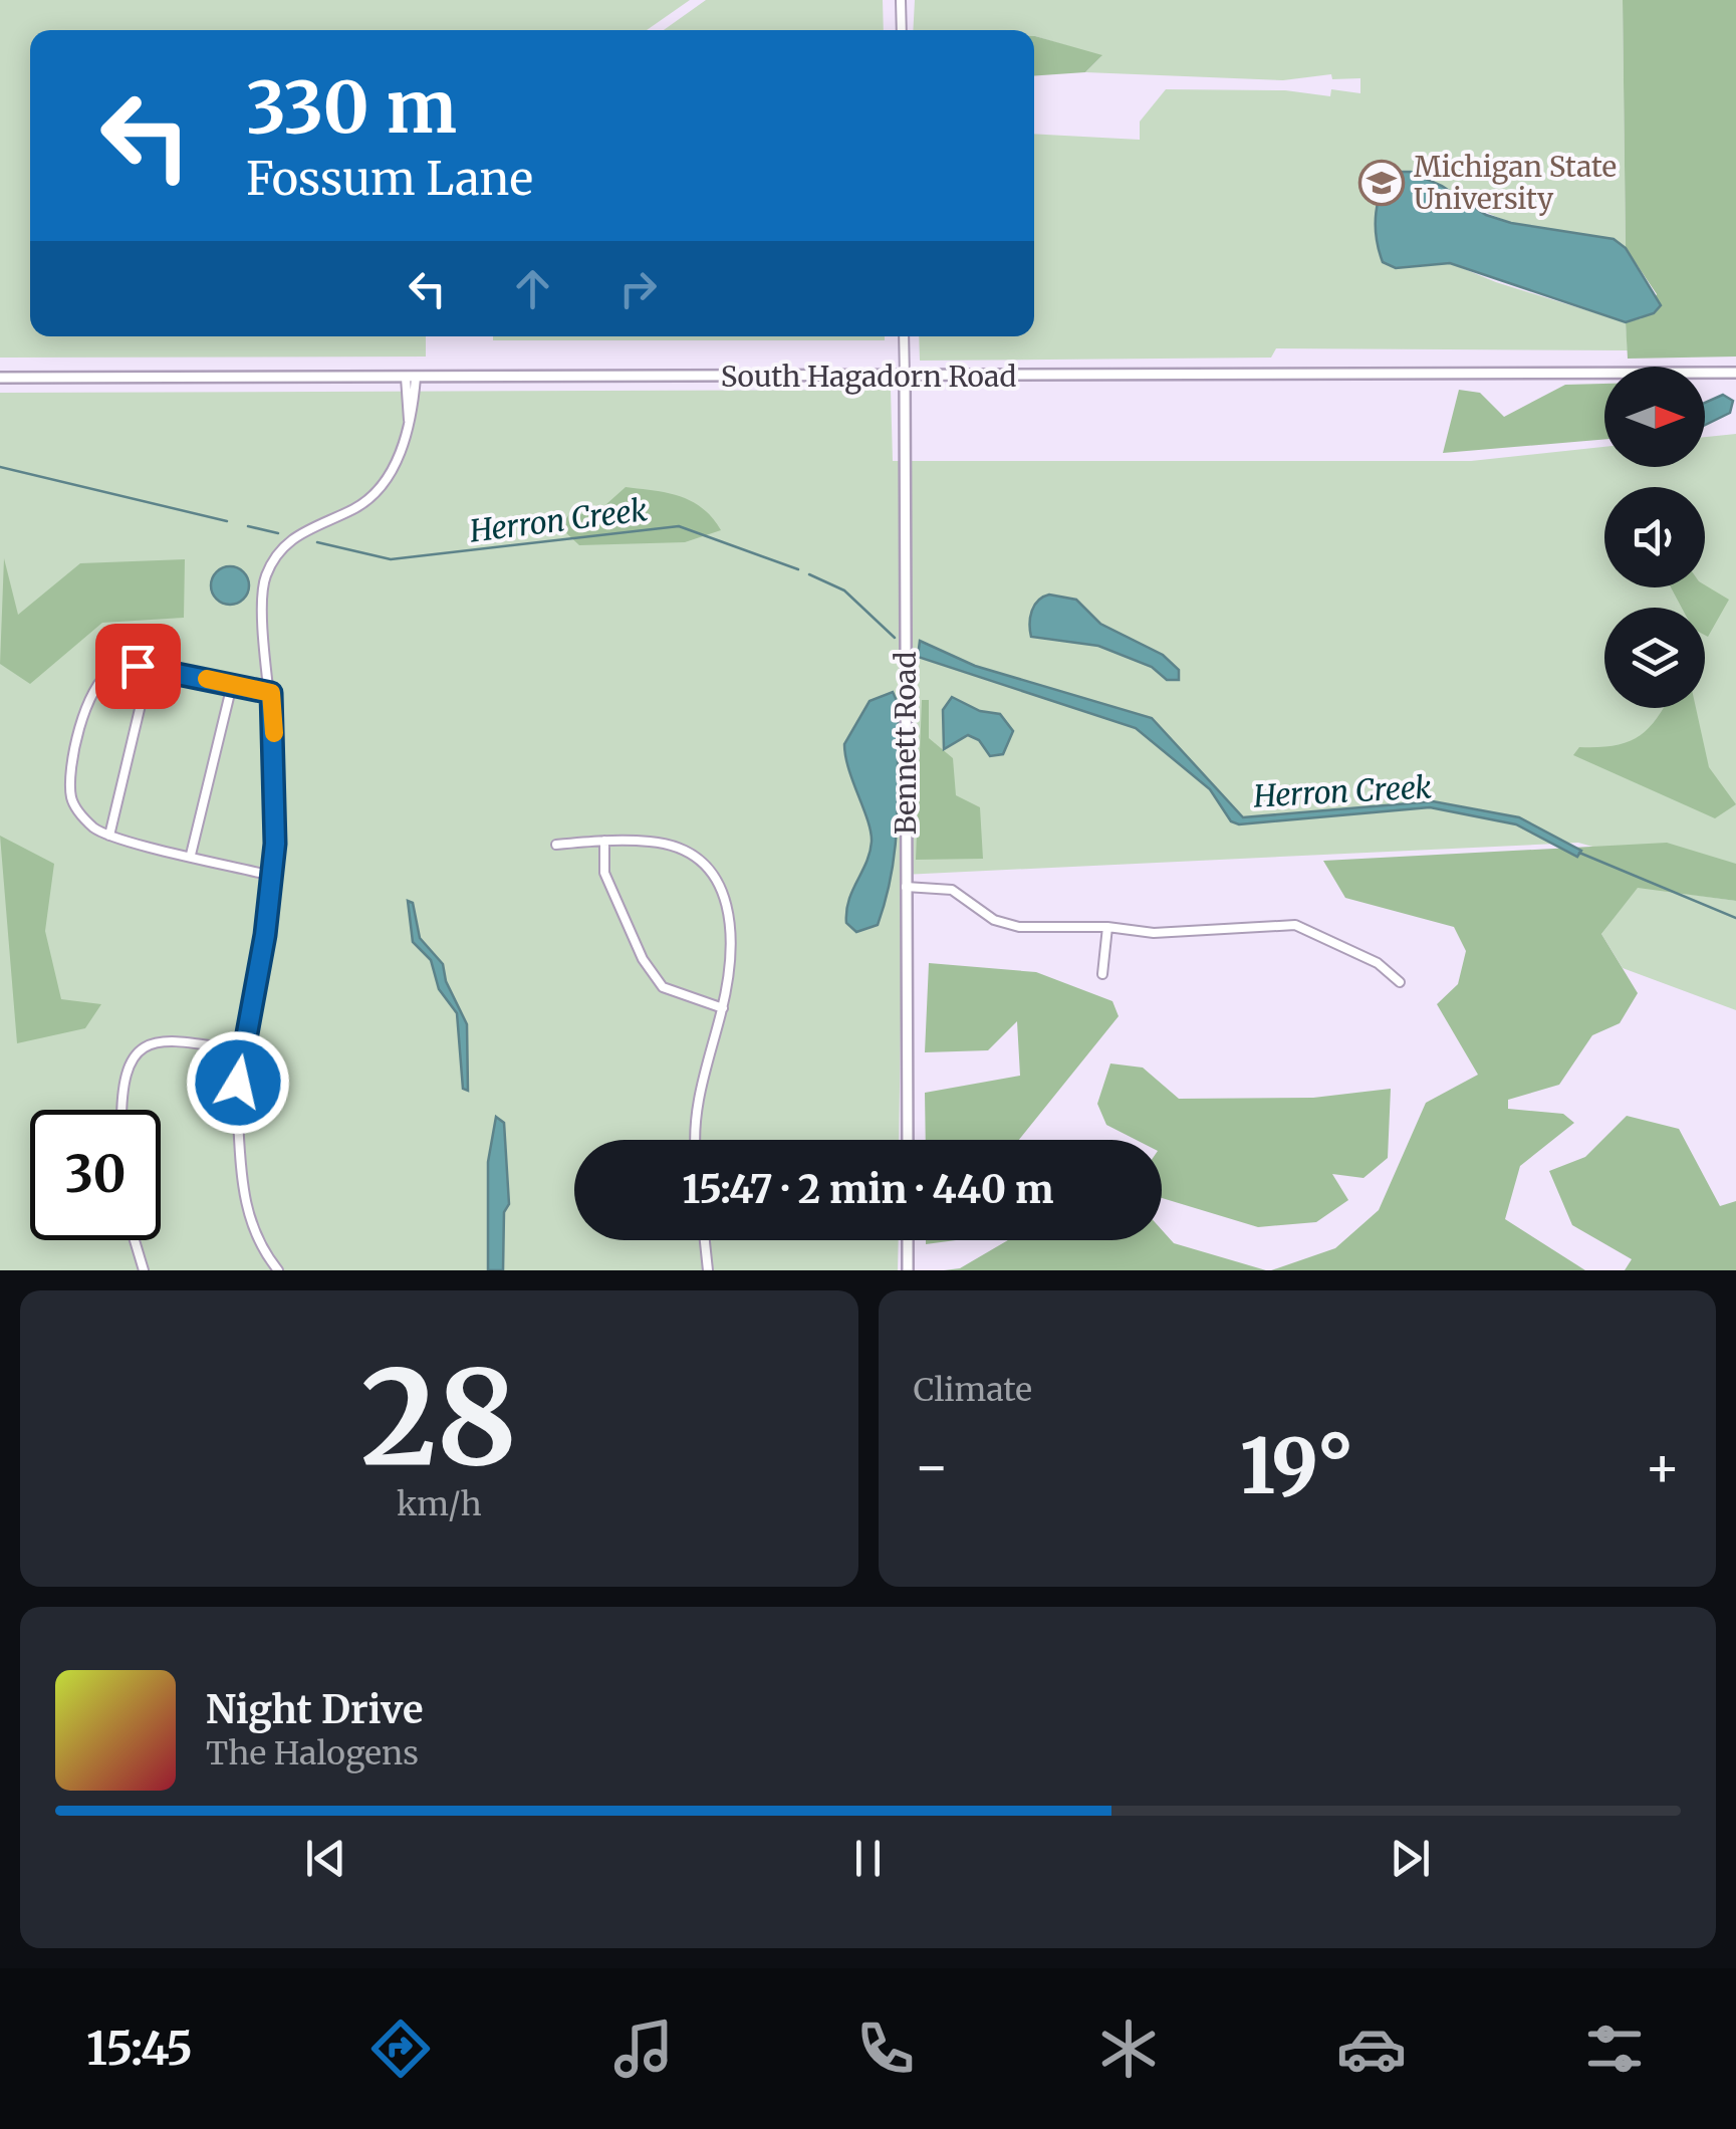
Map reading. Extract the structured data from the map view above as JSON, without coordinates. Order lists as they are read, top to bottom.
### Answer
{
  "streets": {
    "street": ["South Hagadorn Road", "Bennett Road"]
  },
  "crossings": [
    ["South Hagadorn Road", "Bennett Road"]
  ],
  "water": ["Herron Creek"],
  "places": {
    "school or university": ["Michigan State University"]
  },
  "north": "right",
  "page": {
    "turn": ["330 m", "Fossum Lane"],
    "limit": "30",
    "trip": "15:47 · 2 min · 440 m",
    "tile": [
      ["28", "km/h"],
      "Climate"
    ],
    "heat": ["−", "19°", "+"],
    "song": ["Night Drive", "The Halogens"],
    "tabs": "15:45"
  }
}
